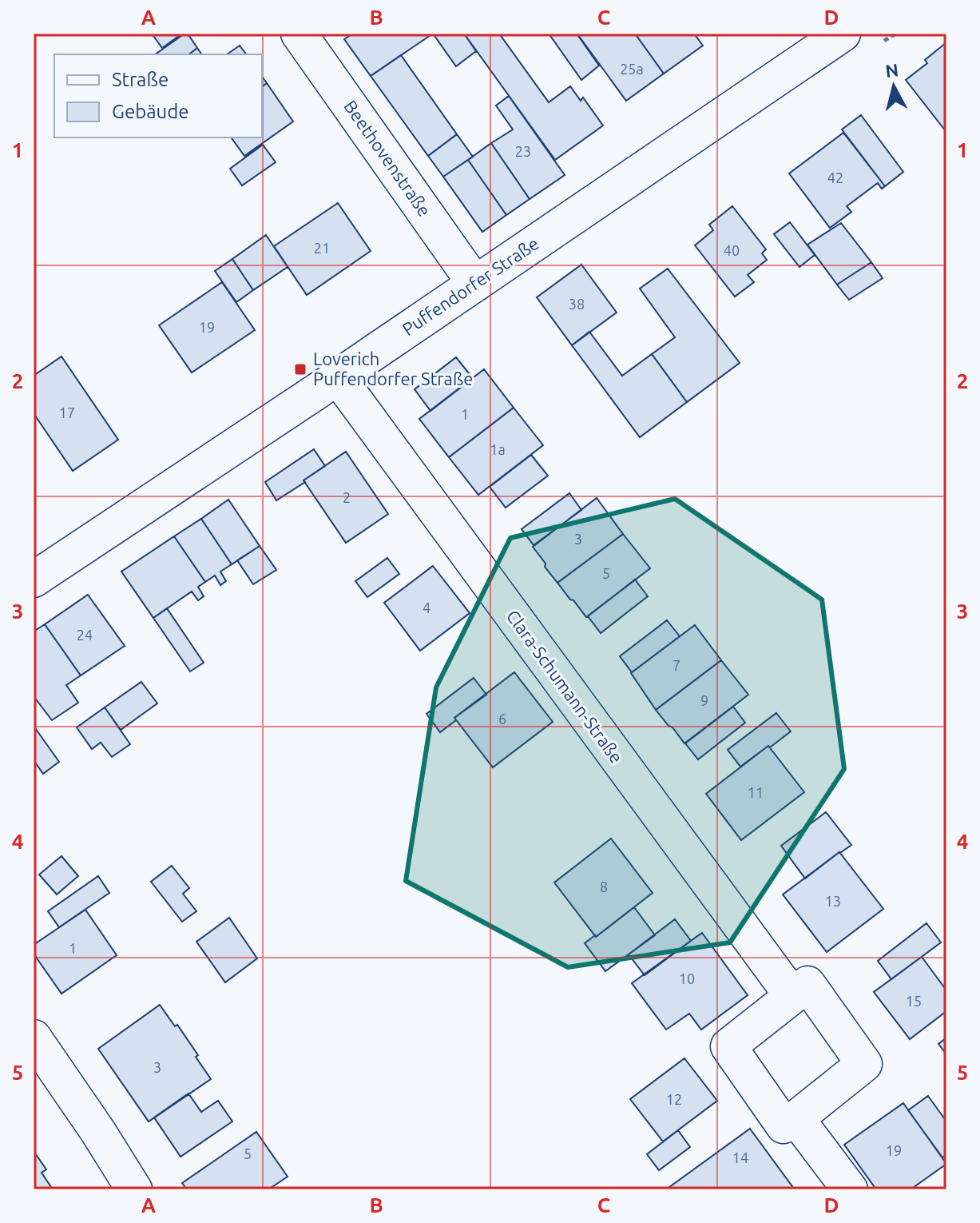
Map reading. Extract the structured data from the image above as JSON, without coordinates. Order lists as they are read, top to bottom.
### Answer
{
  "streets": {
    "street": ["Beethovenstraße", "Puffendorfer Straße", "Clara-Schumann-Straße"]
  },
  "crossings": [
    ["Beethovenstraße", "Puffendorfer Straße"],
    ["Puffendorfer Straße", "Clara-Schumann-Straße"]
  ],
  "places": {
    "transit": ["Loverich Puffendorfer Straße"]
  },
  "house_numbers": [
    "25a",
    "23",
    "42",
    "21",
    "40",
    "38",
    "19",
    "17",
    "1",
    "1a",
    "2",
    "3",
    "5",
    "4",
    "24",
    "7",
    "9",
    "6",
    "11",
    "8",
    "13",
    "1",
    "10",
    "15",
    "3",
    "12",
    "19",
    "5",
    "14"
  ],
  "legend": ["Straße", "Gebäude"],
  "north": "top",
  "grid": {
    "columns": [
      "A",
      "B",
      "C",
      "D"
    ],
    "rows": [
      "1",
      "2",
      "3",
      "4",
      "5"
    ]
  }
}
